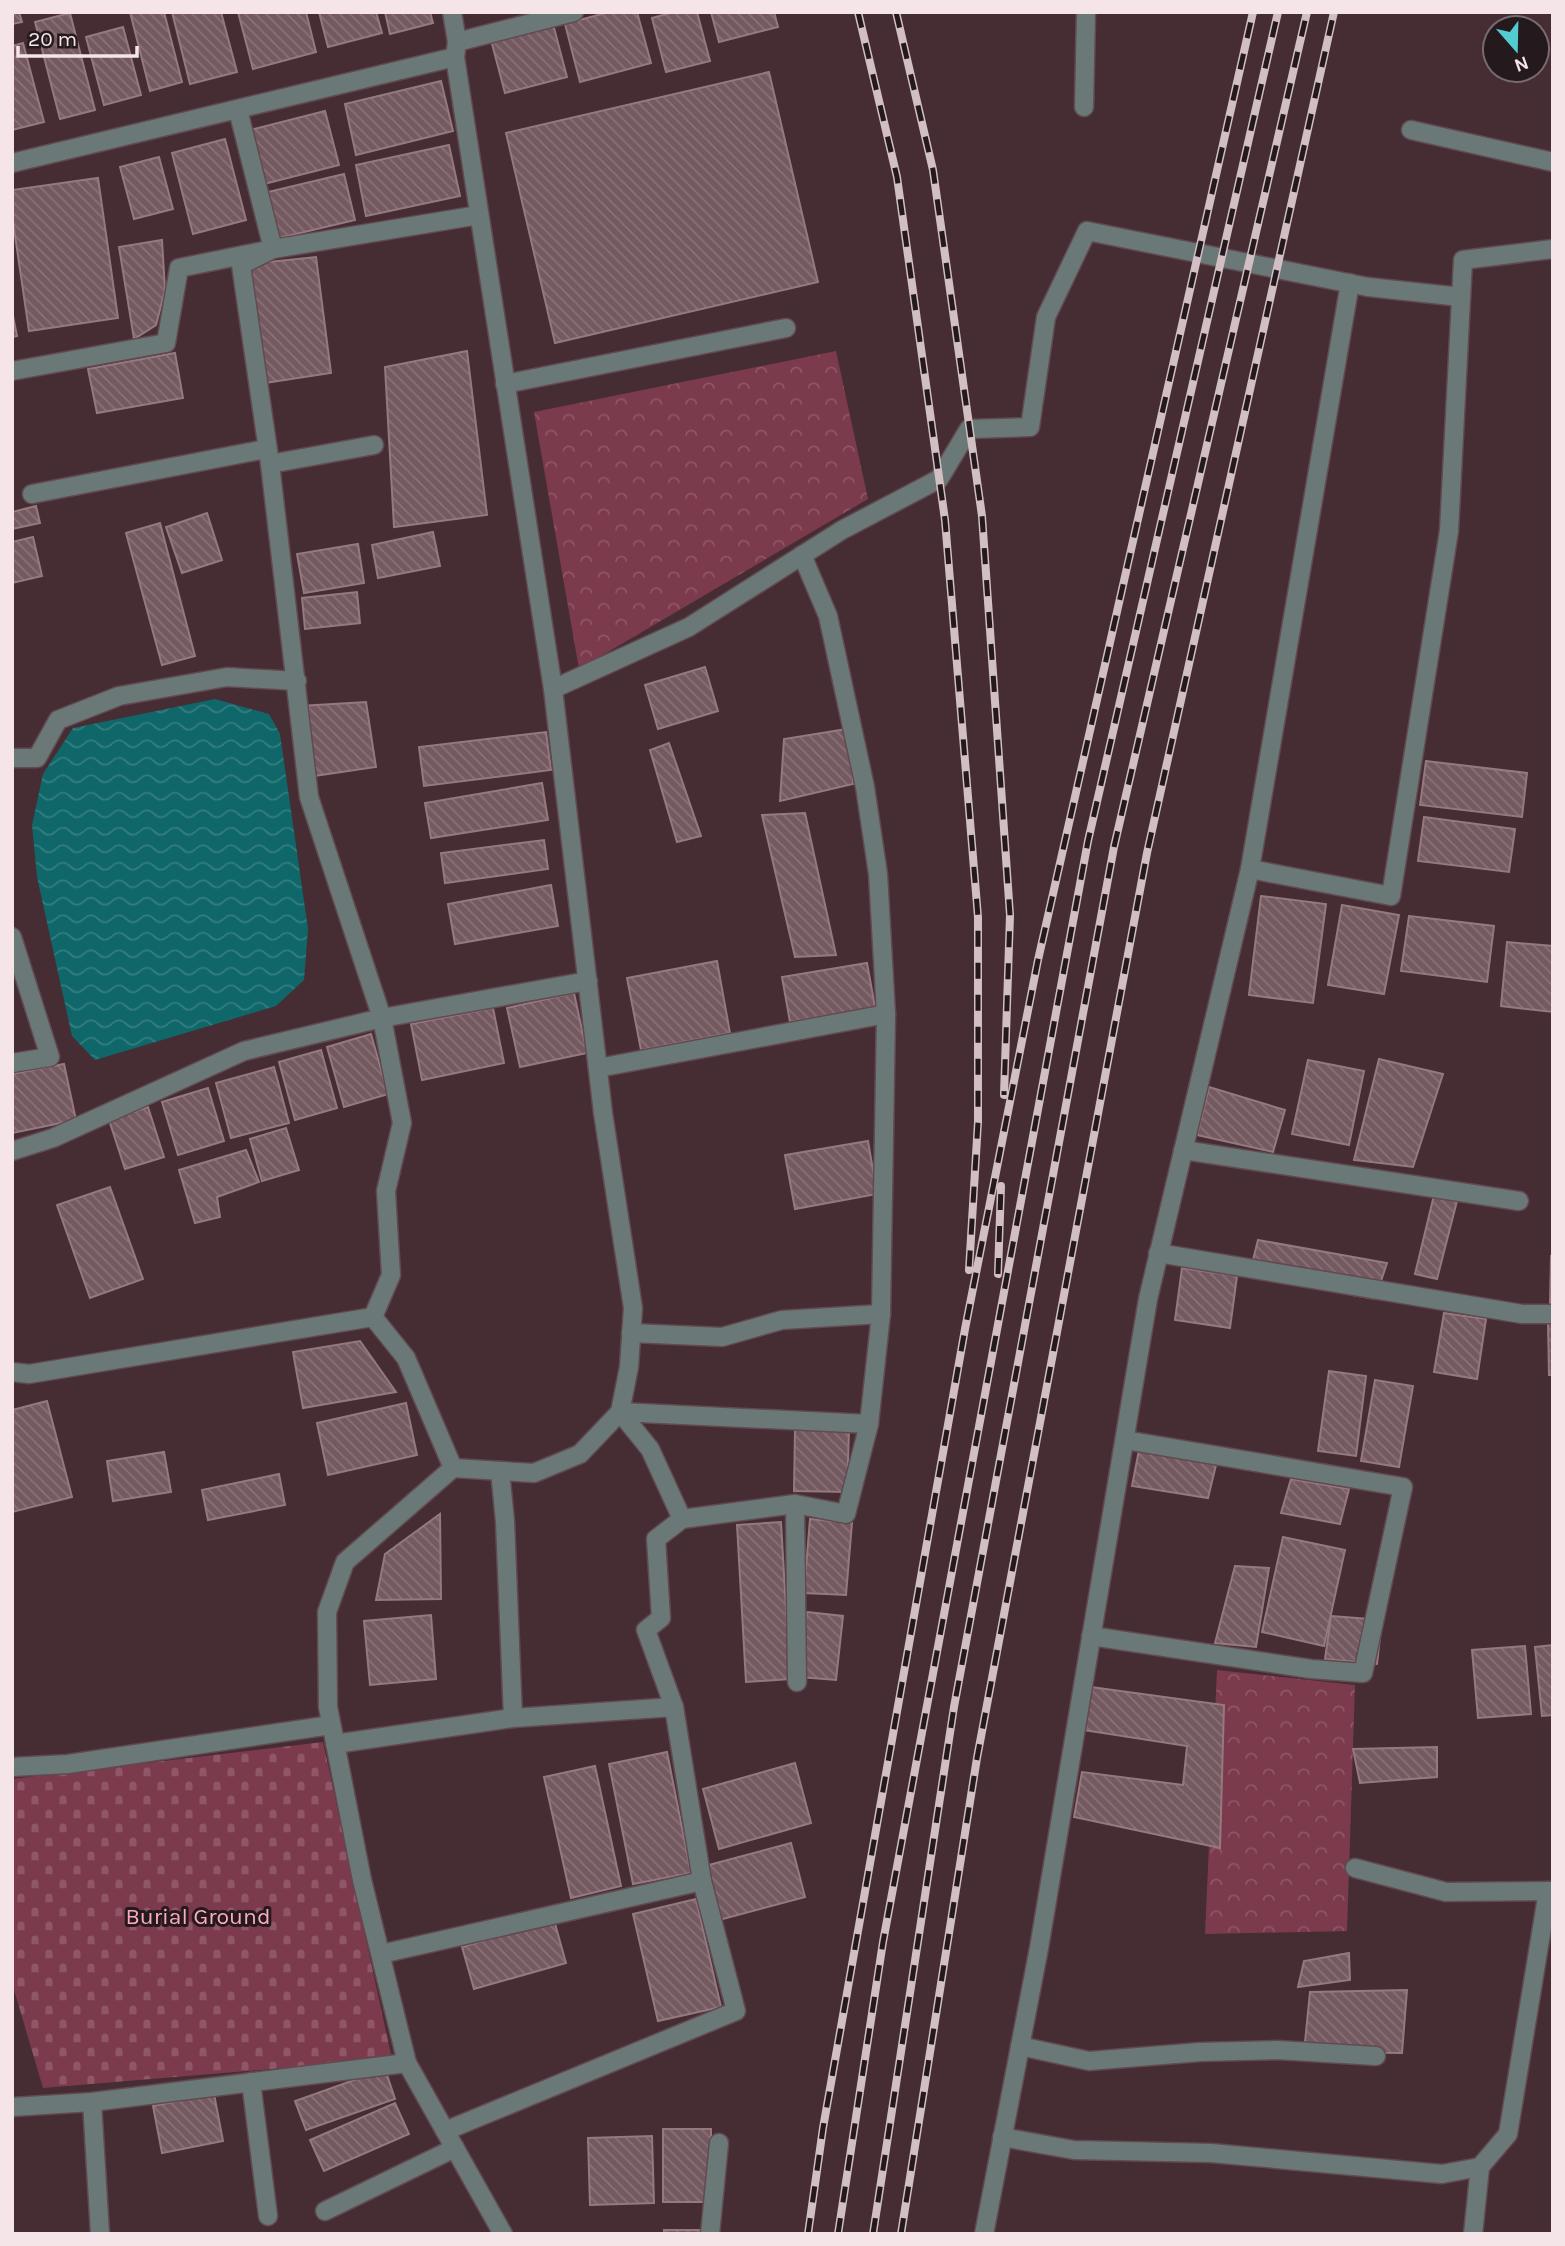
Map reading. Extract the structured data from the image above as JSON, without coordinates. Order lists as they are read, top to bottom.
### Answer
{
  "parks": ["Burial Ground"],
  "scale_bar": "20 m",
  "north": "bottom"
}
